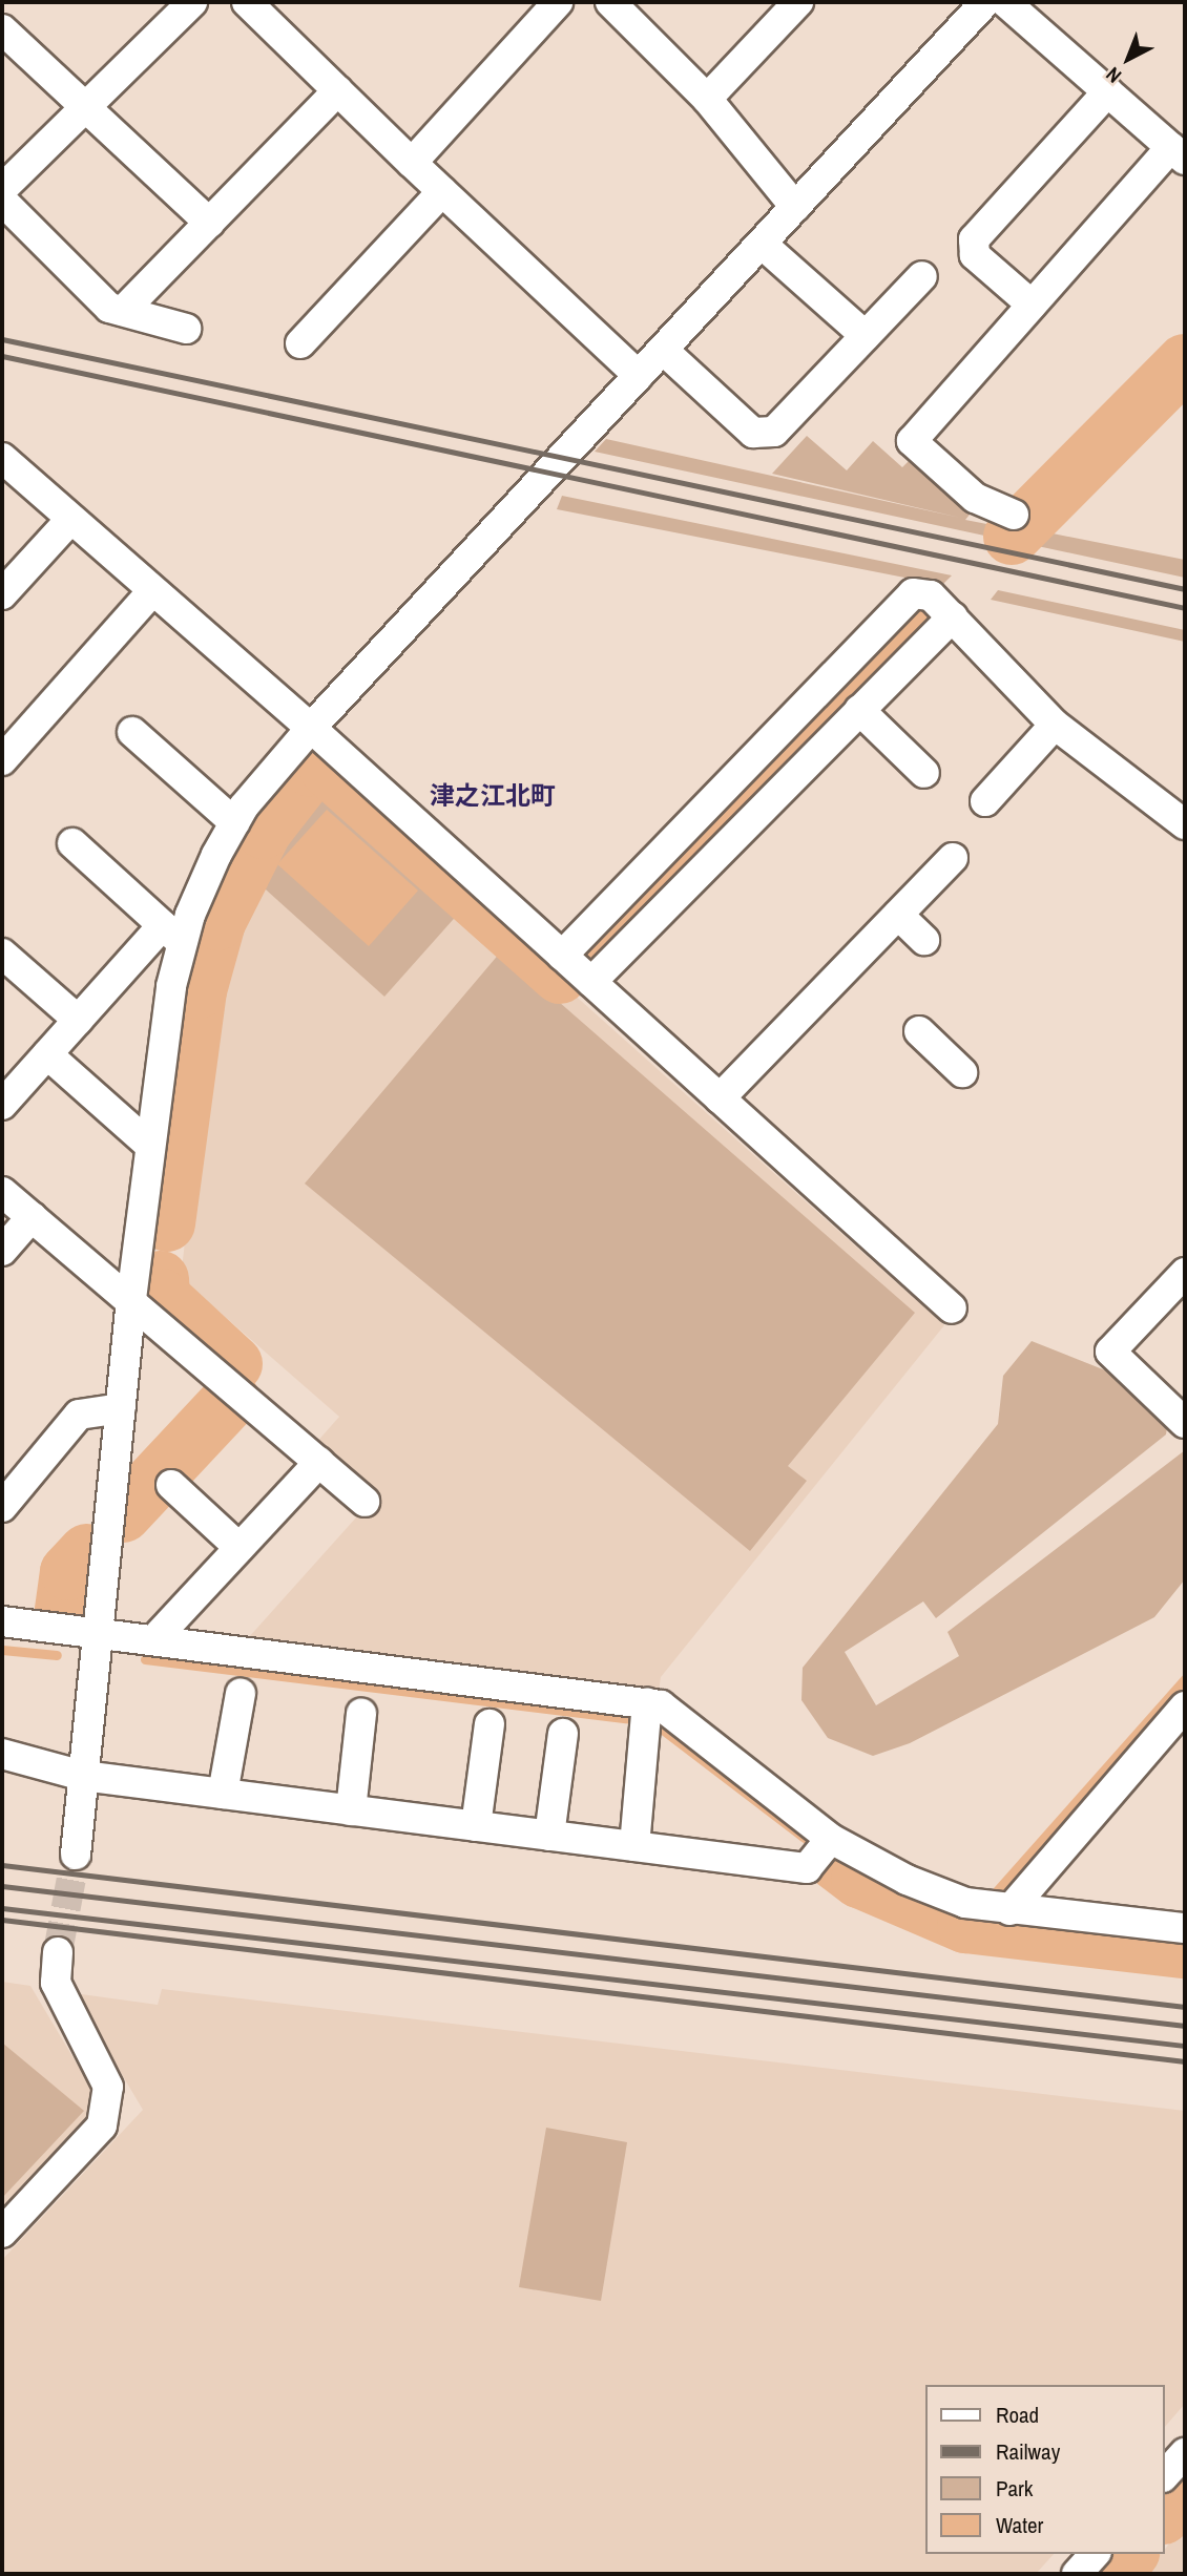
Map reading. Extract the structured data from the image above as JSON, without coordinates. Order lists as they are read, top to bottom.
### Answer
{
  "districts": ["津之江北町"],
  "legend": [
    "Road",
    "Railway",
    "Park",
    "Water"
  ],
  "north": "bottom left"
}
